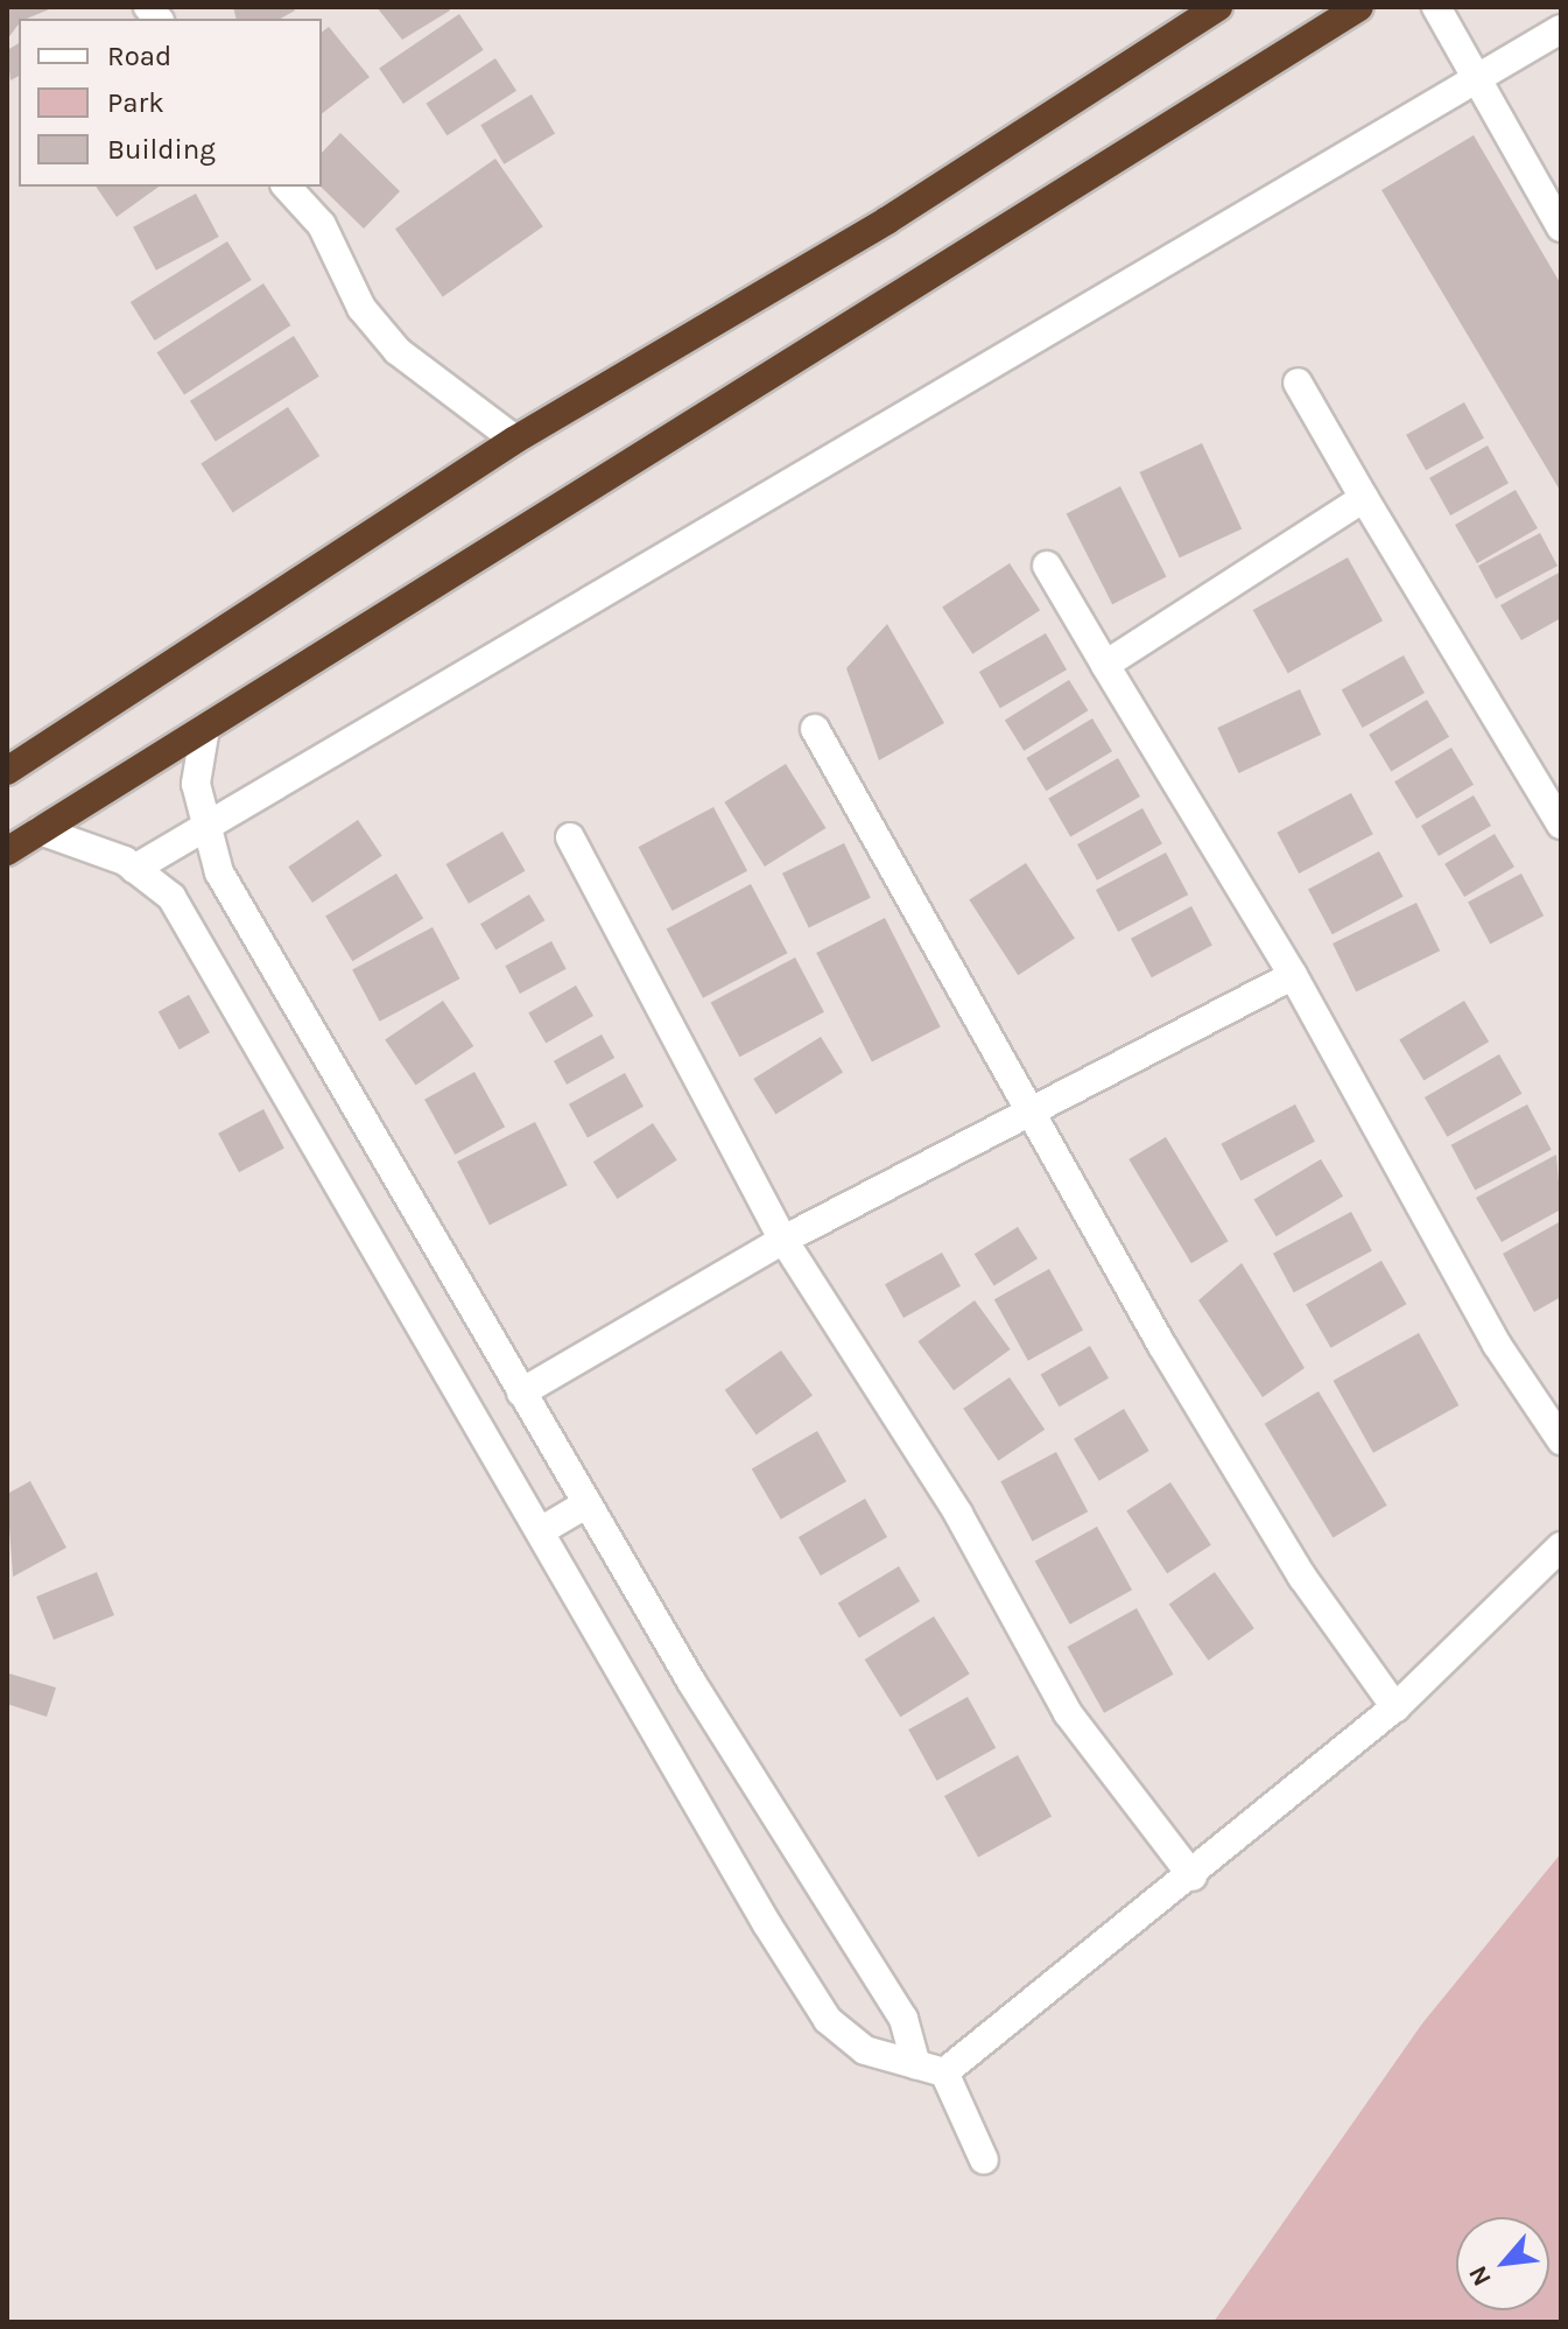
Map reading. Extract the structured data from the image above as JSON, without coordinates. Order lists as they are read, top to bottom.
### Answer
{
  "legend": ["Road", "Park", "Building"],
  "north": "bottom left"
}
